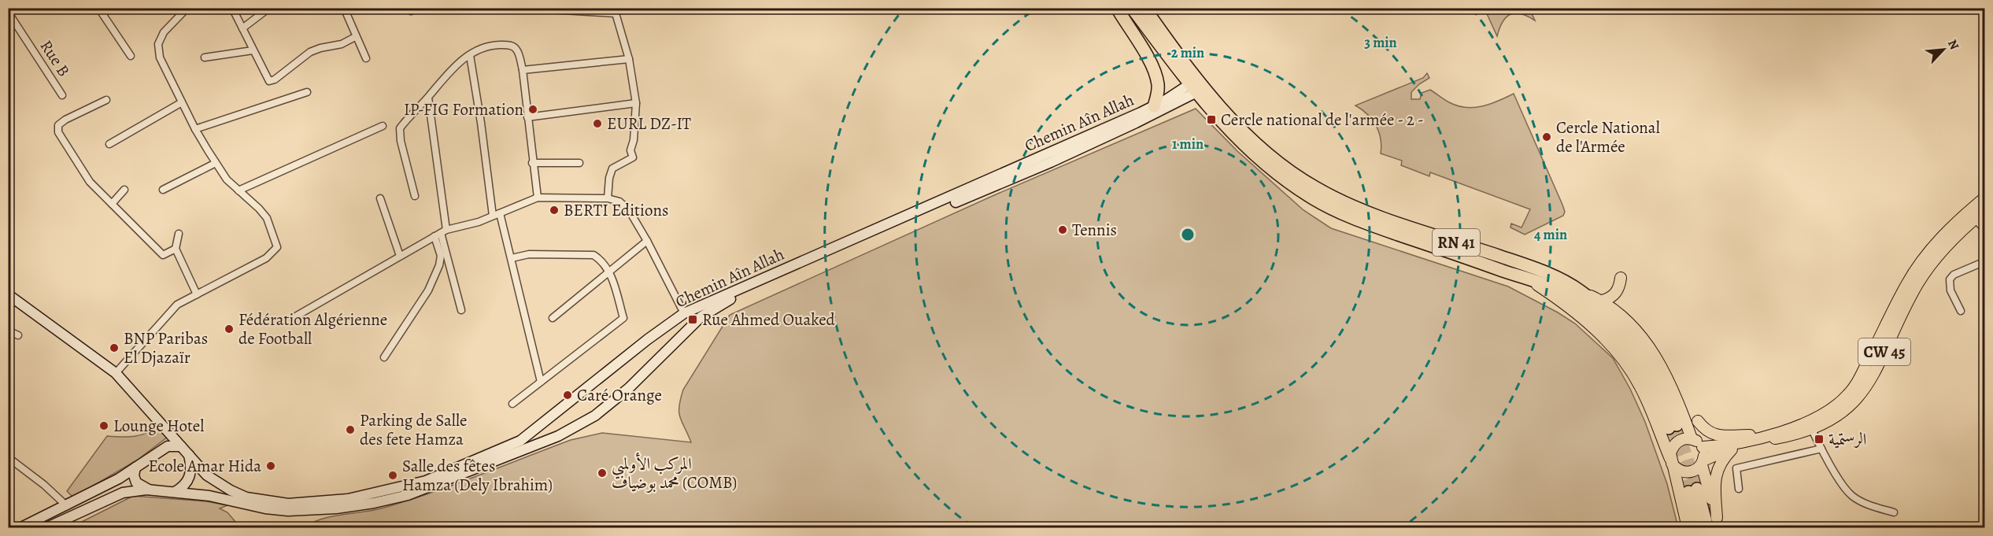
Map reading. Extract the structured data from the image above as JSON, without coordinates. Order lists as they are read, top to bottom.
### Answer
{
  "streets": {
    "highway": ["RN 41"],
    "main road": ["Chemin Aîn Allah", "CW 45"],
    "street": ["Rue B"]
  },
  "crossings": [
    ["Chemin Aîn Allah", "RN 41"]
  ],
  "places": {
    "other": [
      "IP-FIG Formation",
      "EURL DZ-IT",
      "Cercle National de l'Armée",
      "BERTI Editions",
      "Tennis",
      "Fédération Algérienne de Football",
      "BNP Paribas El Djazaïr",
      "Caré Orange",
      "Lounge Hotel",
      "Parking de Salle des fete Hamza",
      "Ecole Amar Hida",
      "المركب الأولمبي محمد بوضياف (COMB)",
      "Salle des fêtes Hamza (Dely Ibrahim)"
    ],
    "transit": ["Cercle national de l'armée - 2 -", "Rue Ahmed Ouaked", "الرستمية"]
  },
  "north": "top right",
  "rings": [
    "3 min",
    "2 min",
    "1 min",
    "4 min"
  ]
}
